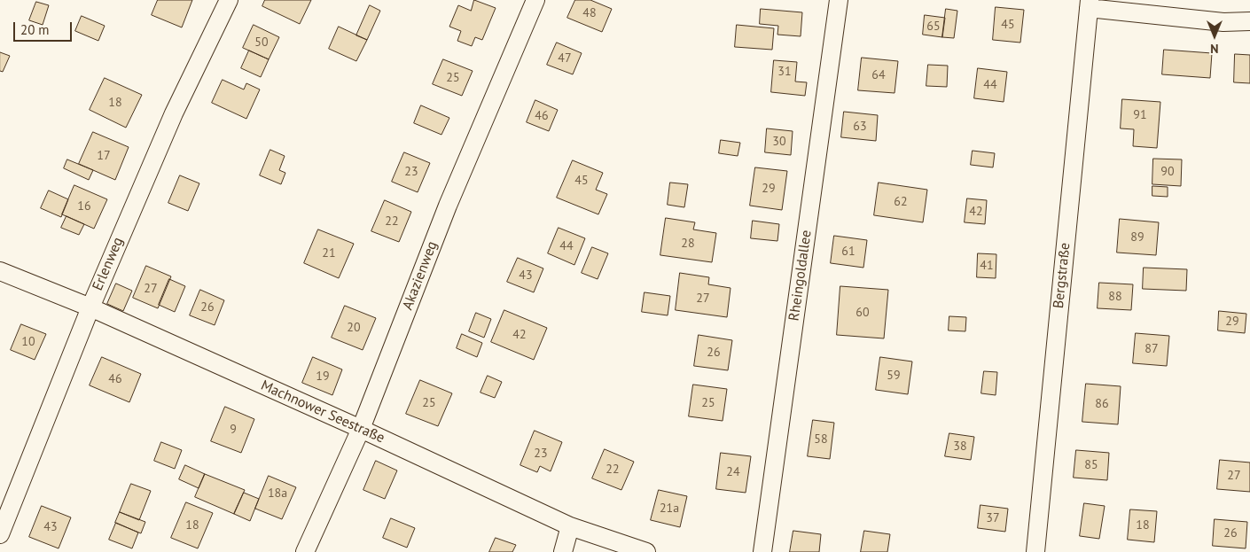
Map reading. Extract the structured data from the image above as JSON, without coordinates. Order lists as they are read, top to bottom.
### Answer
{
  "streets": {
    "street": [
      "Erlenweg",
      "Akazienweg",
      "Rheingoldallee",
      "Bergstraße",
      "Machnower Seestraße"
    ]
  },
  "crossings": [
    ["Erlenweg", "Machnower Seestraße"],
    ["Akazienweg", "Machnower Seestraße"]
  ],
  "house_numbers": [
    "48",
    "45",
    "65",
    "50",
    "47",
    "31",
    "64",
    "25",
    "44",
    "18",
    "91",
    "46",
    "63",
    "30",
    "17",
    "23",
    "90",
    "45",
    "29",
    "62",
    "16",
    "42",
    "22",
    "89",
    "28",
    "44",
    "61",
    "21",
    "41",
    "43",
    "27",
    "88",
    "27",
    "26",
    "60",
    "29",
    "20",
    "42",
    "10",
    "87",
    "26",
    "59",
    "19",
    "46",
    "25",
    "25",
    "86",
    "9",
    "58",
    "38",
    "23",
    "85",
    "22",
    "24",
    "27",
    "18a",
    "21a",
    "37",
    "18",
    "18",
    "43",
    "26"
  ],
  "scale_bar": "20 m",
  "north": "bottom"
}
